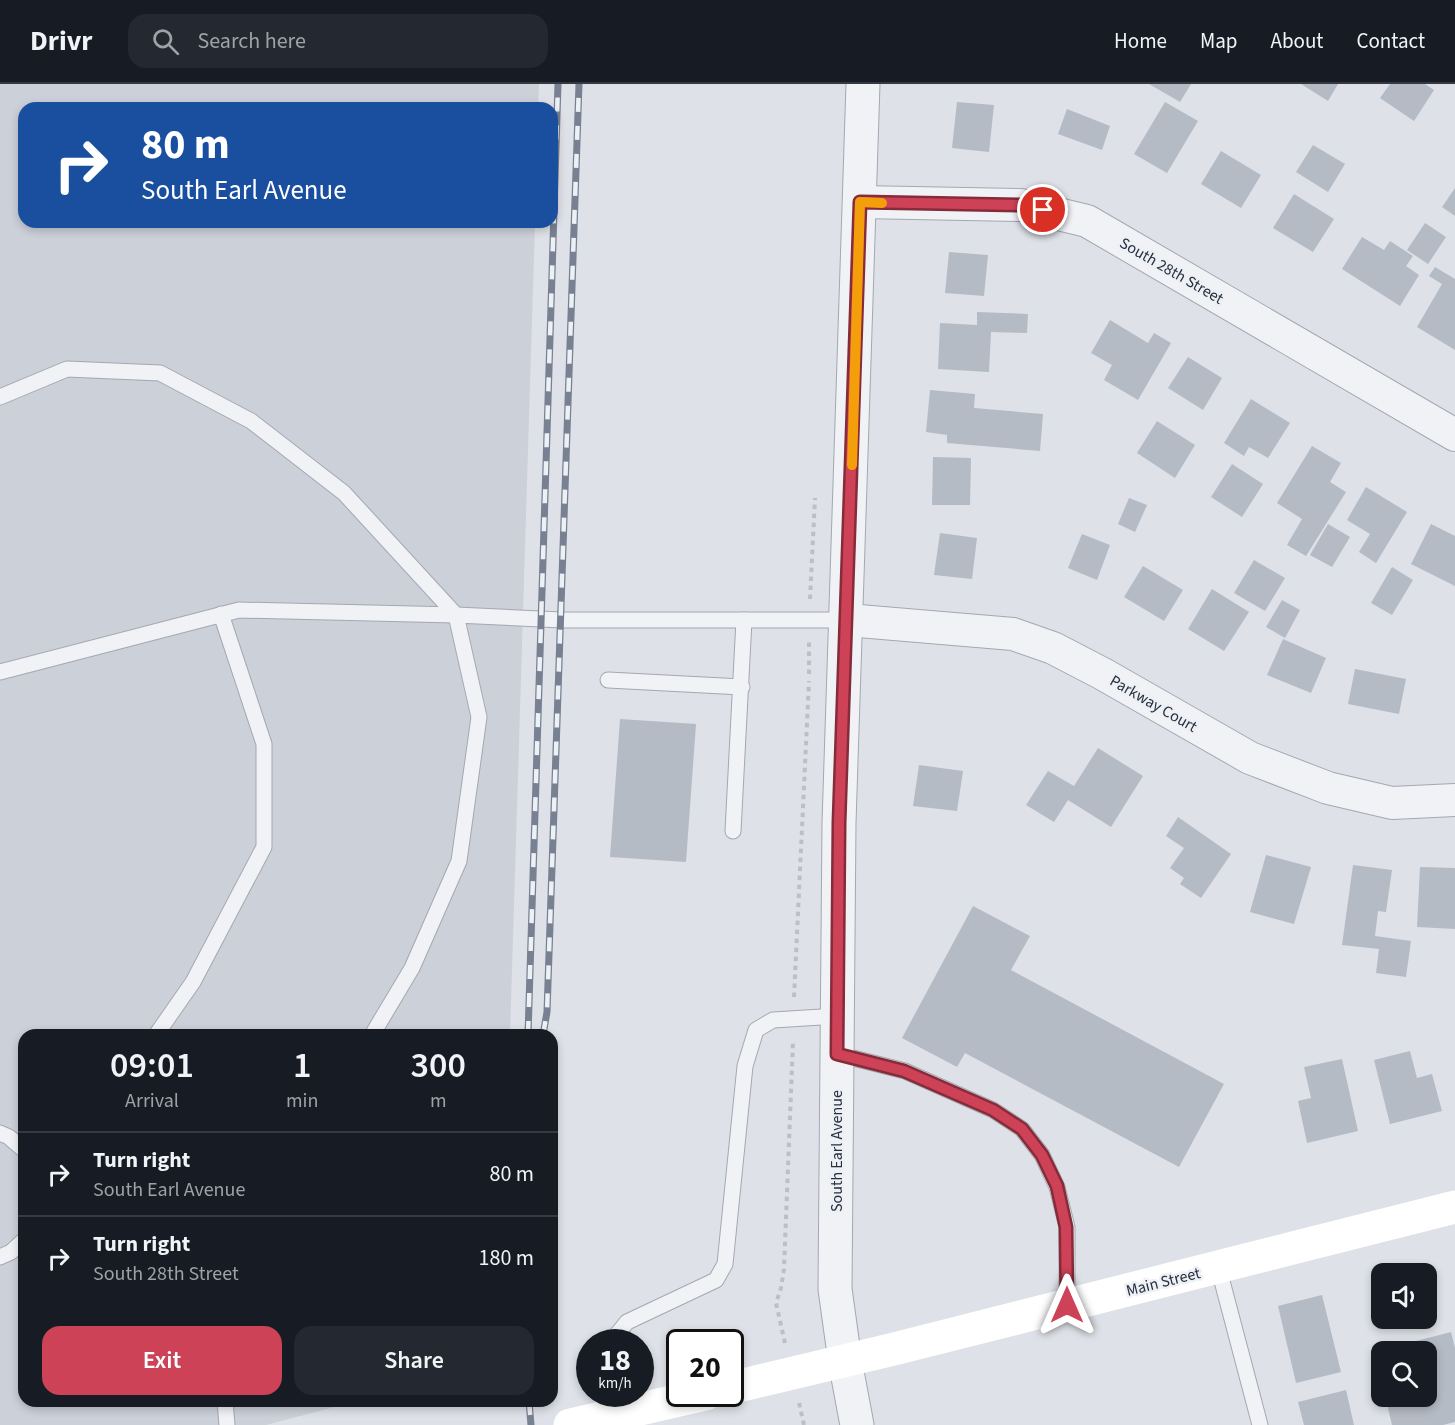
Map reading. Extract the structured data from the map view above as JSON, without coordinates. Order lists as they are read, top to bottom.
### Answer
{
  "streets": {
    "main road": ["Main Street"],
    "street": ["South 28th Street", "Parkway Court", "South Earl Avenue"]
  },
  "crossings": [
    ["South 28th Street", "South Earl Avenue"],
    ["Parkway Court", "South Earl Avenue"],
    ["South Earl Avenue", "Main Street"]
  ],
  "page": {
    "header": "Drivr",
    "search": "Search here",
    "nav": [
      "Home",
      "Map",
      "About",
      "Contact"
    ],
    "turn": ["80 m", "South Earl Avenue"],
    "eta": [
      "09:01",
      "Arrival",
      "1",
      "min",
      "300",
      "m"
    ],
    "list": [
      {
        "name": "Turn right",
        "note": "South Earl Avenue",
        "value": "80 m"
      },
      {
        "name": "Turn right",
        "note": "South 28th Street",
        "value": "180 m"
      }
    ],
    "buttons": ["Exit", "Share"],
    "speed": "18 km/h",
    "limit": "20"
  }
}
